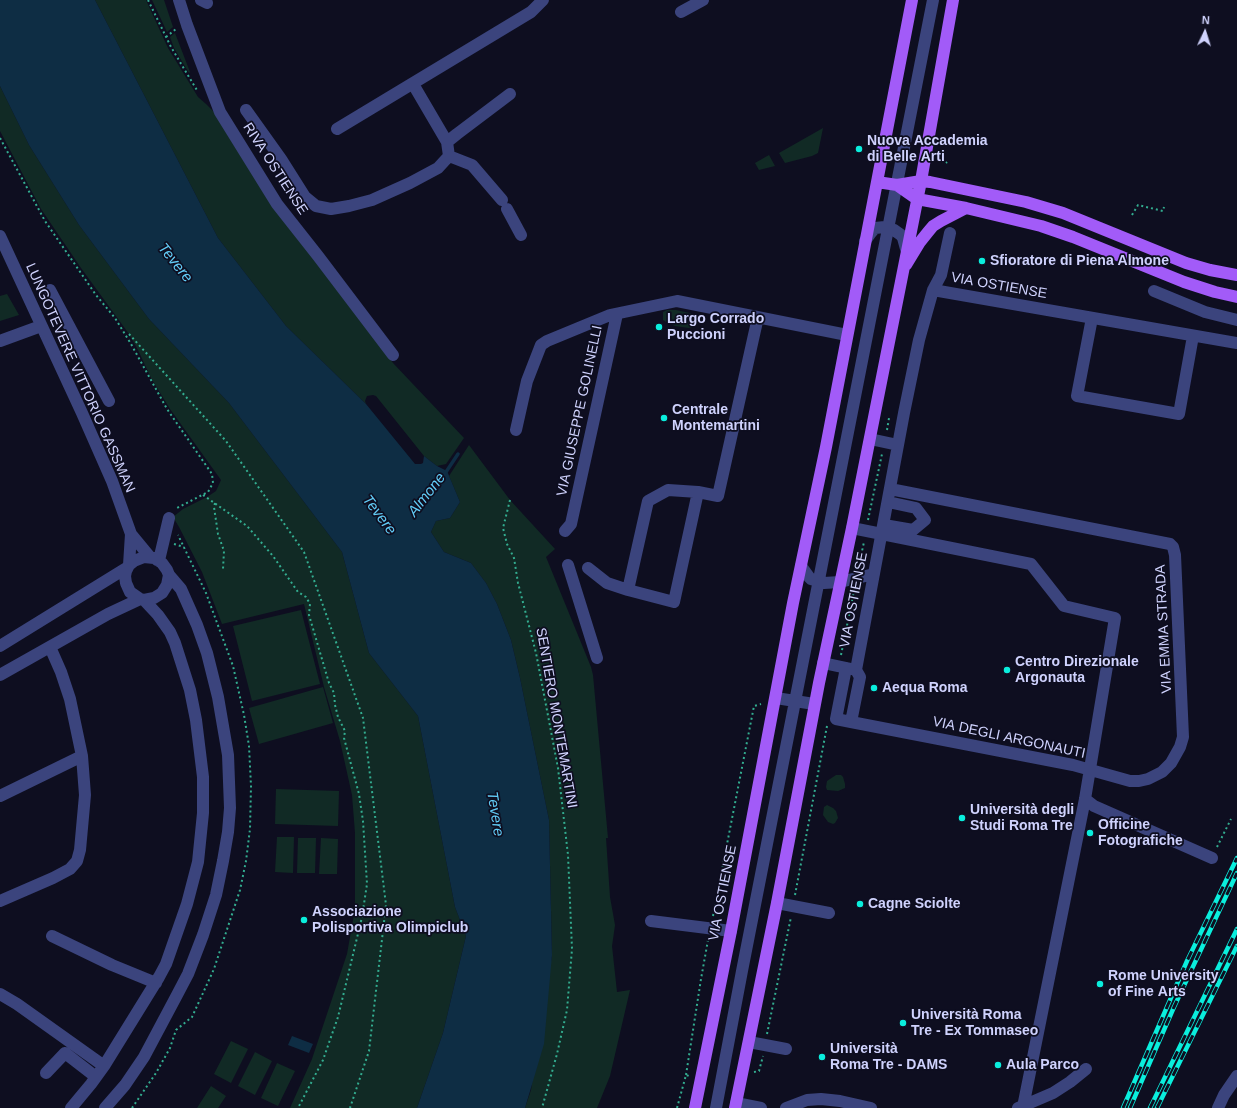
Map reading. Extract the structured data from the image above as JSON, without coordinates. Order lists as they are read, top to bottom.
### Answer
{
  "streets": {
    "main road": ["VIA OSTIENSE"],
    "street": [
      "RIVA OSTIENSE",
      "LUNGOTEVERE VITTORIO GASSMAN",
      "VIA GIUSEPPE GOLINELLI",
      "VIA EMMA STRADA",
      "VIA DEGLI ARGONAUTI"
    ],
    "path": ["SENTIERO MONTEMARTINI"]
  },
  "crossings": [
    ["VIA OSTIENSE", "VIA GIUSEPPE GOLINELLI"],
    ["VIA OSTIENSE", "VIA EMMA STRADA"],
    ["VIA OSTIENSE", "VIA DEGLI ARGONAUTI"],
    ["VIA EMMA STRADA", "VIA DEGLI ARGONAUTI"]
  ],
  "water": ["Tevere", "Almone"],
  "places": [
    "Nuova Accademia di Belle Arti",
    "Sfioratore di Piena Almone",
    "Largo Corrado Puccioni",
    "Centrale Montemartini",
    "Centro Direzionale Argonauta",
    "Aequa Roma",
    "Università degli Studi Roma Tre",
    "Officine Fotografiche",
    "Cagne Sciolte",
    "Associazione Polisportiva Olimpiclub",
    "Rome University of Fine Arts",
    "Università Roma Tre - Ex Tommaseo",
    "Università Roma Tre - DAMS",
    "Aula Parco"
  ],
  "north": "top"
}
